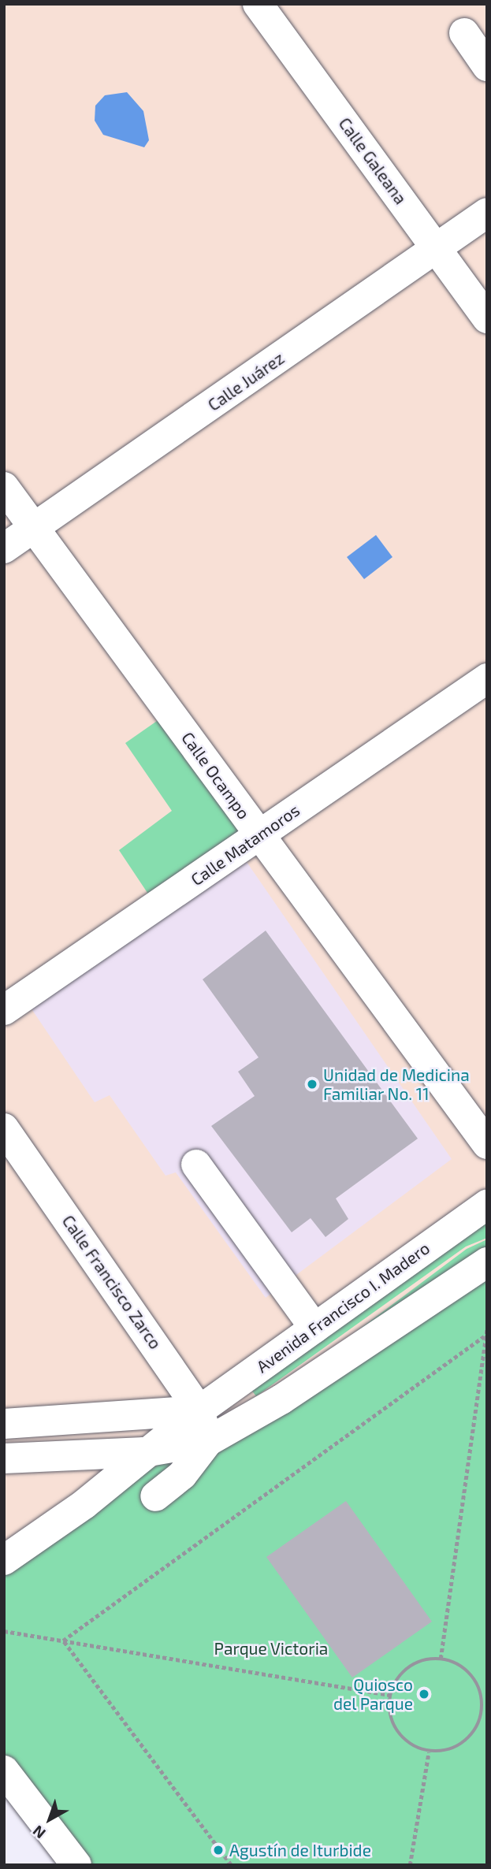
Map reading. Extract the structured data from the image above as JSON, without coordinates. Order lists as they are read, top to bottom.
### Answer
{
  "streets": {
    "street": [
      "Calle Galeana",
      "Calle Juárez",
      "Calle Ocampo",
      "Calle Matamoros",
      "Calle Francisco Zarco",
      "Avenida Francisco I. Madero"
    ]
  },
  "crossings": [
    ["Calle Galeana", "Calle Juárez"],
    ["Calle Juárez", "Calle Ocampo"],
    ["Calle Ocampo", "Calle Matamoros"],
    ["Calle Francisco Zarco", "Avenida Francisco I. Madero"]
  ],
  "parks": ["Parque Victoria"],
  "places": ["Unidad de Medicina Familiar No. 11", "Quiosco del Parque", "Agustín de Iturbide"],
  "north": "bottom left"
}
